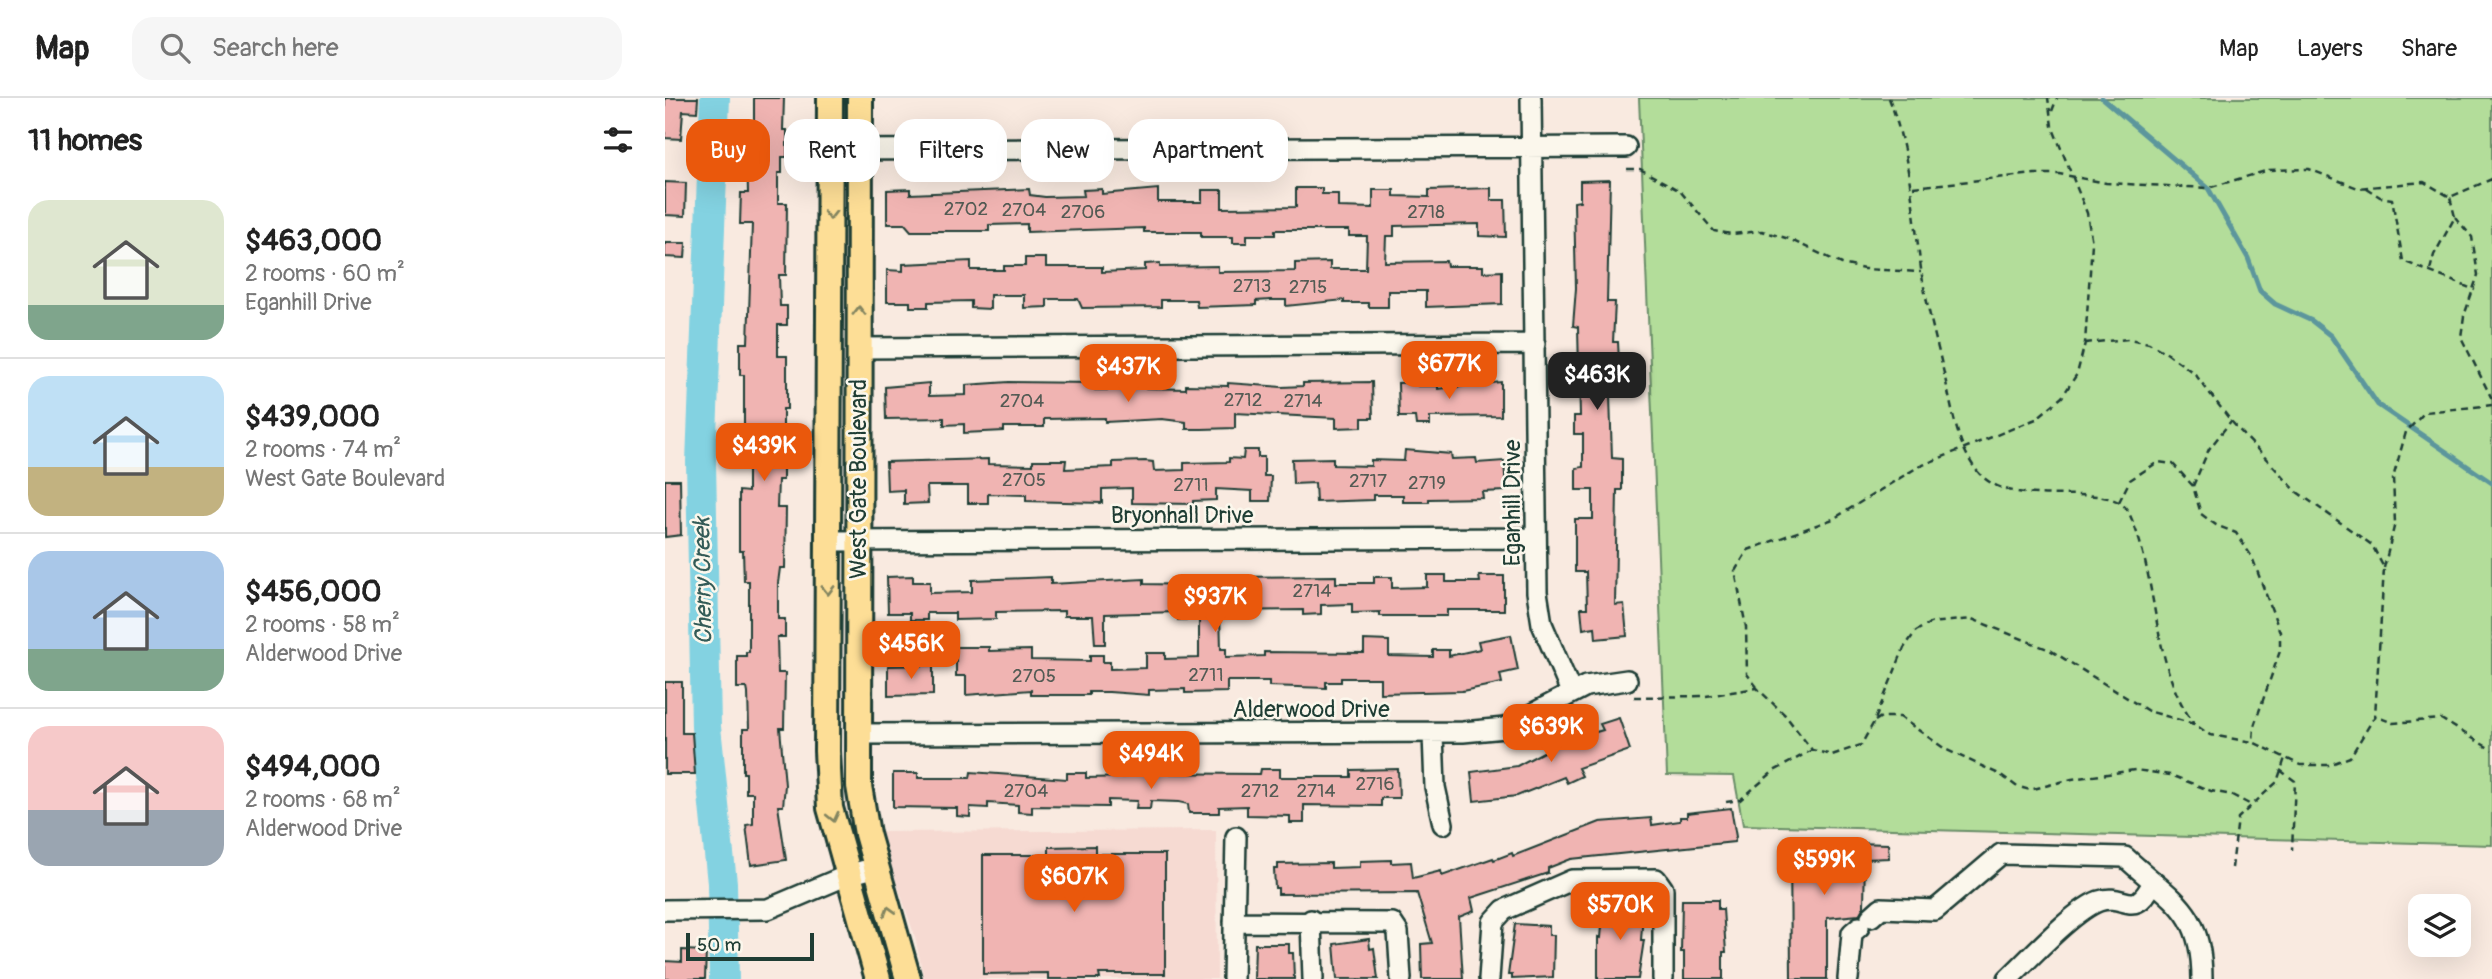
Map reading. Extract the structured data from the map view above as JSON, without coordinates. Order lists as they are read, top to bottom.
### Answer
{
  "streets": {
    "main road": ["West Gate Boulevard"],
    "street": ["Eganhill Drive", "Bryonhall Drive", "Alderwood Drive"]
  },
  "crossings": [
    ["West Gate Boulevard", "Bryonhall Drive"],
    ["West Gate Boulevard", "Alderwood Drive"],
    ["Eganhill Drive", "Bryonhall Drive"],
    ["Eganhill Drive", "Alderwood Drive"]
  ],
  "water": ["Cherry Creek"],
  "house_numbers": [
    "2702",
    "2704",
    "2706",
    "2718",
    "2713",
    "2715",
    "2712",
    "2704",
    "2714",
    "2705",
    "2717",
    "2719",
    "2711",
    "2714",
    "2711",
    "2705",
    "2716",
    "2704",
    "2712",
    "2714"
  ],
  "scale_bar": "50 m",
  "page": {
    "header": "Map",
    "search": "Search here",
    "nav": ["Map", "Layers", "Share"],
    "heading": "11 homes",
    "chip": [
      "Buy",
      "Rent",
      "Filters",
      "New",
      "Apartment"
    ],
    "list": [
      {
        "name": "$463,000",
        "note": "2 rooms · 60 m² · Eganhill Drive"
      },
      {
        "name": "$439,000",
        "note": "2 rooms · 74 m² · West Gate Boulevard"
      },
      {
        "name": "$456,000",
        "note": "2 rooms · 58 m² · Alderwood Drive"
      },
      {
        "name": "$494,000",
        "note": "2 rooms · 68 m² · Alderwood Drive"
      }
    ],
    "price": [
      "$677K",
      "$437K",
      "$463K",
      "$439K",
      "$937K",
      "$456K",
      "$639K",
      "$494K",
      "$599K",
      "$607K",
      "$570K"
    ],
    "scale": "50 m"
  }
}
